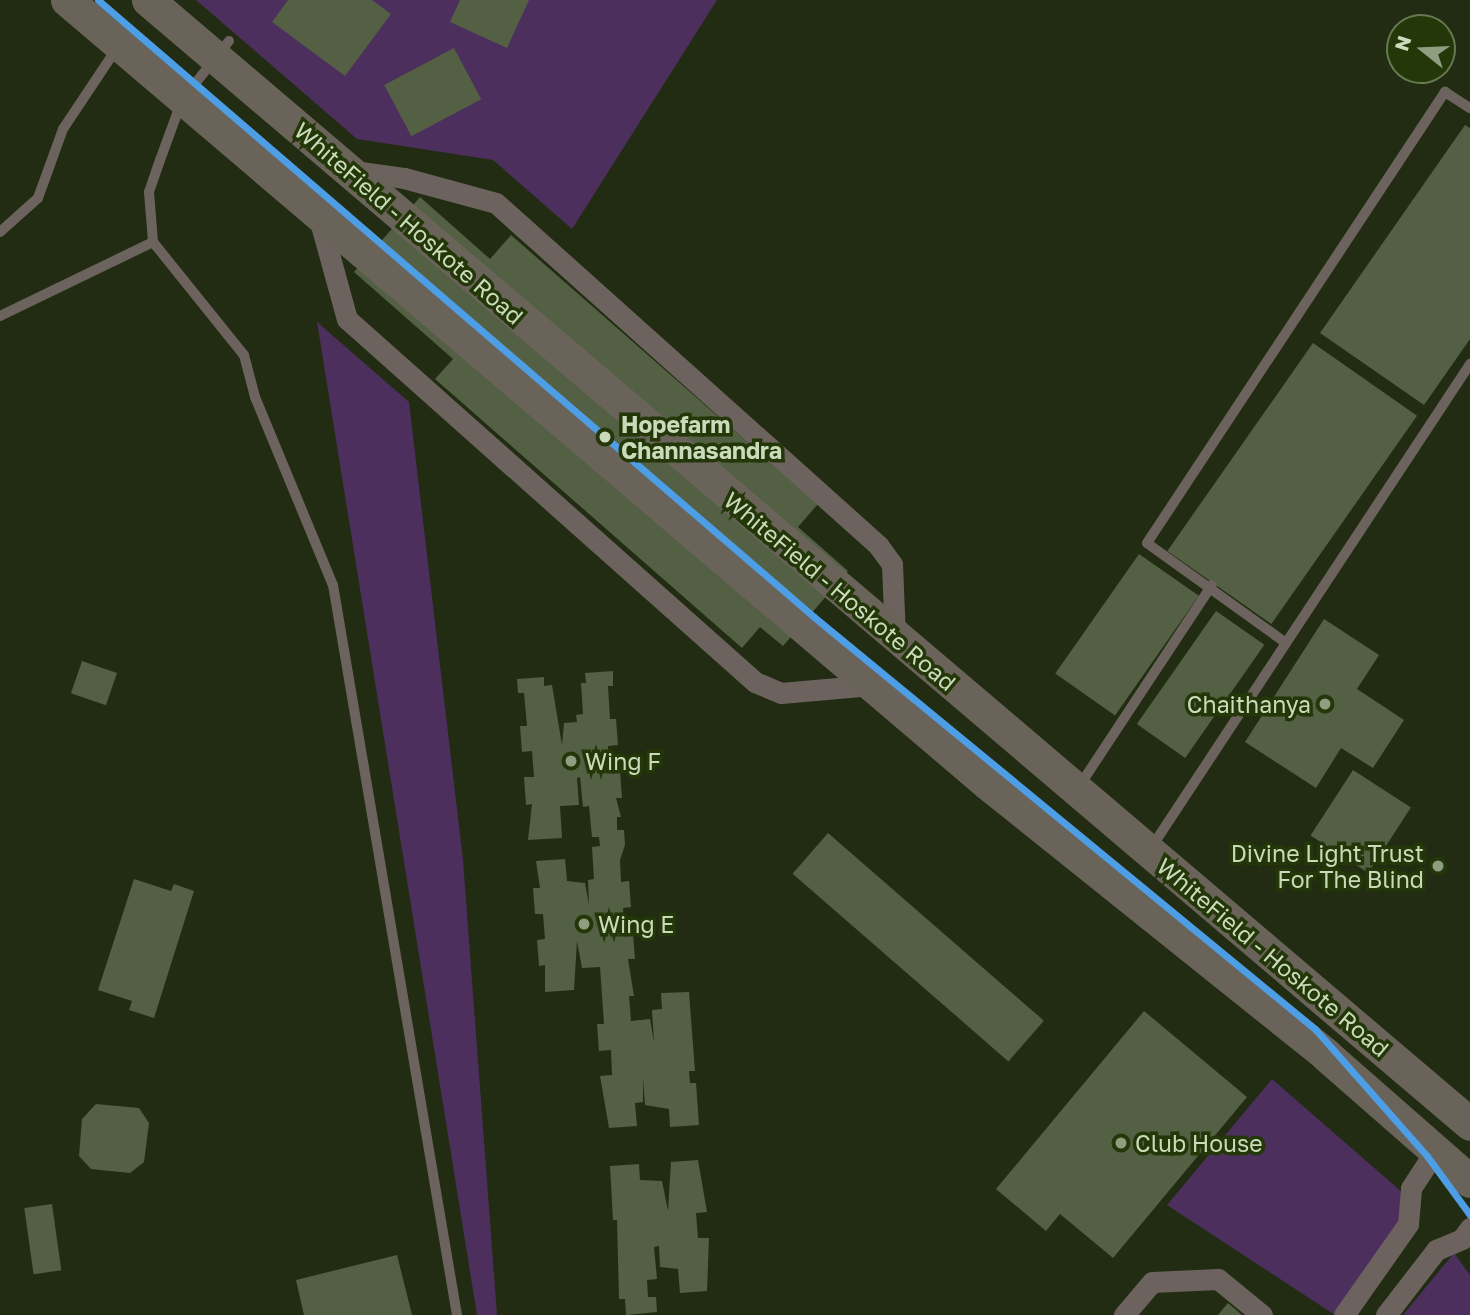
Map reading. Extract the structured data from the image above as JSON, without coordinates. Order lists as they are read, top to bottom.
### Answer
{
  "streets": {
    "main road": ["WhiteField - Hoskote Road"]
  },
  "places": [
    "Hopefarm Channasandra",
    "Chaithanya",
    "Wing F",
    "Divine Light Trust For The Blind",
    "Wing E",
    "Club House"
  ],
  "north": "left"
}
